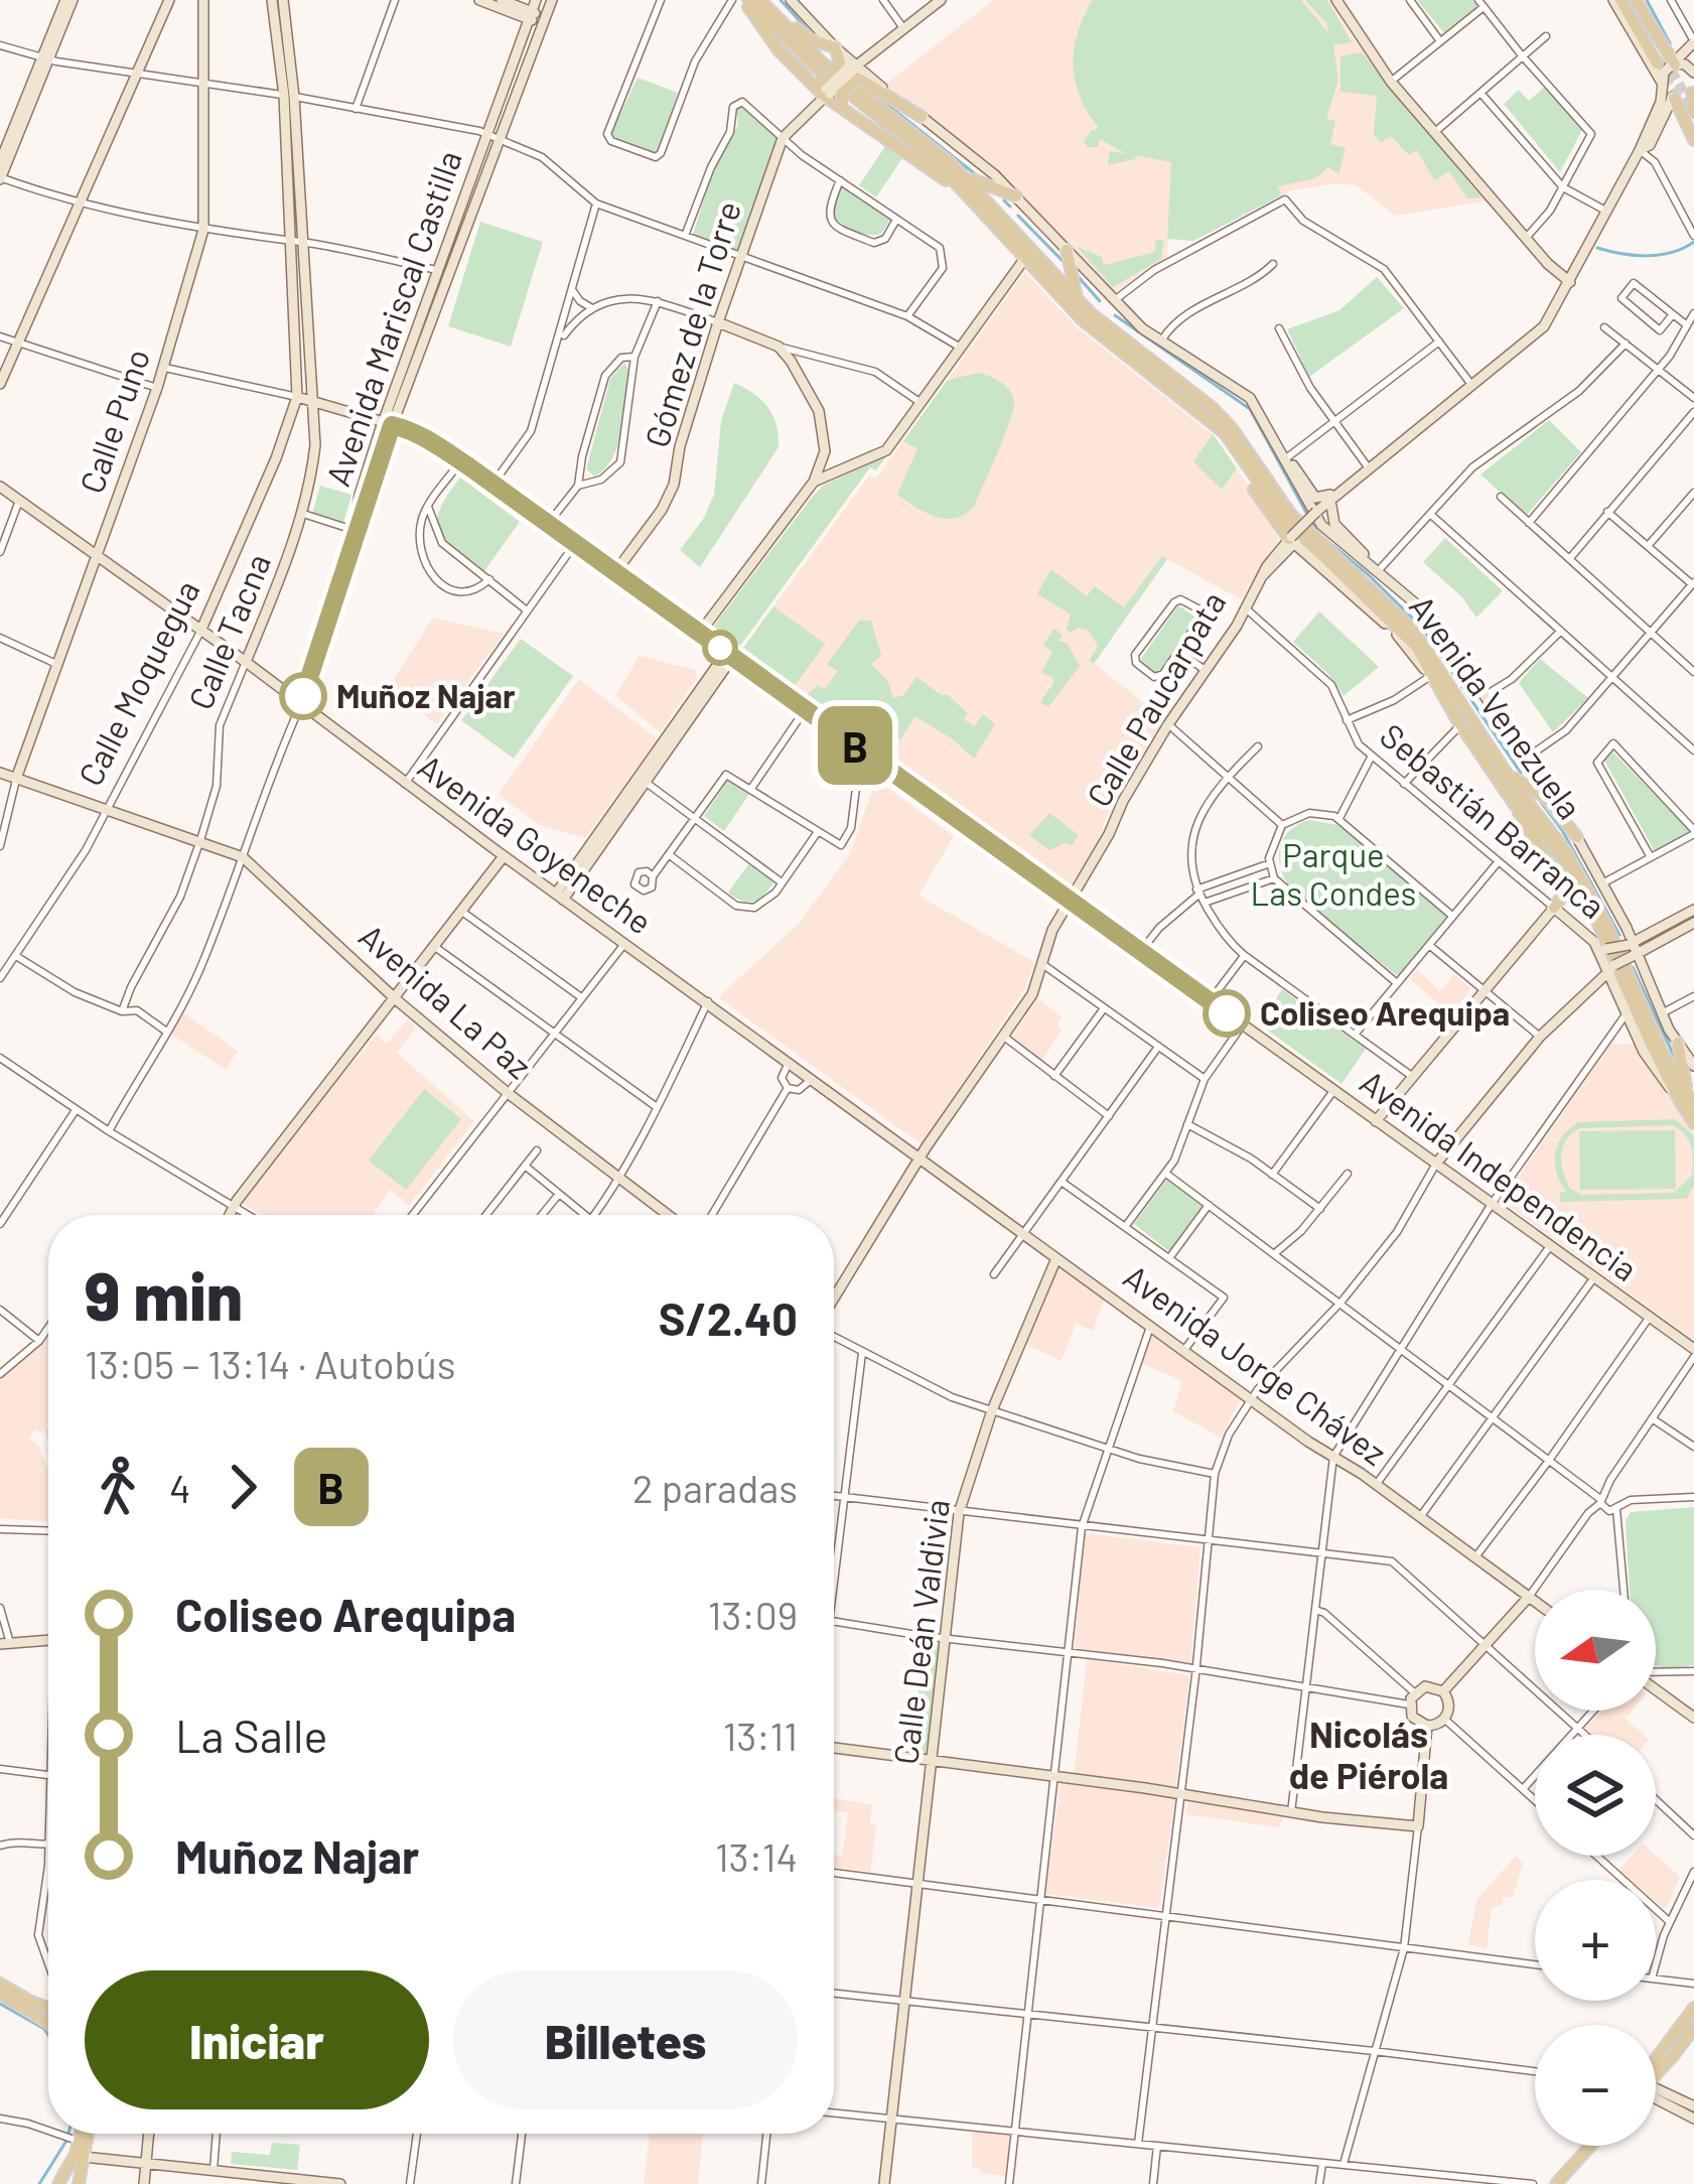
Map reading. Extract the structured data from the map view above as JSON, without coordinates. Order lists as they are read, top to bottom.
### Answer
{
  "streets": {
    "main road": [
      "Avenida Mariscal Castilla",
      "Gómez de la Torre",
      "Calle Puno",
      "Calle Tacna",
      "Calle Moquegua",
      "Calle Paucarpata",
      "Avenida Venezuela",
      "Sebastián Barranca",
      "Avenida Goyeneche",
      "Avenida La Paz",
      "Avenida Independencia",
      "Avenida Jorge Chávez",
      "Calle Deán Valdivia"
    ]
  },
  "crossings": [
    ["Avenida Mariscal Castilla", "Avenida Independencia"],
    ["Gómez de la Torre", "Avenida Independencia"],
    ["Calle Puno", "Avenida Goyeneche"],
    ["Calle Tacna", "Avenida Goyeneche"],
    ["Calle Tacna", "Avenida Independencia"],
    ["Calle Moquegua", "Avenida Goyeneche"],
    ["Calle Moquegua", "Avenida Independencia"],
    ["Calle Paucarpata", "Avenida Venezuela"],
    ["Calle Paucarpata", "Sebastián Barranca"],
    ["Calle Paucarpata", "Avenida Goyeneche"],
    ["Calle Paucarpata", "Avenida Independencia"],
    ["Calle Paucarpata", "Avenida Jorge Chávez"],
    ["Avenida Venezuela", "Sebastián Barranca"],
    ["Avenida Goyeneche", "Avenida Jorge Chávez"],
    ["Avenida Jorge Chávez", "Calle Deán Valdivia"]
  ],
  "districts": ["Nicolás de Piérola"],
  "parks": ["Parque Las Condes"],
  "places": ["Muñoz Najar", "Coliseo Arequipa"],
  "lines": ["bus line B"],
  "north": "left",
  "page": {
    "on_map": "B",
    "heading": ["9 min", "13:05 – 13:14 · Autobús", "S/2.40"],
    "legs": ["4", "B", "2 paradas"],
    "list": [
      {
        "name": "Coliseo Arequipa",
        "value": "13:09"
      },
      {
        "name": "La Salle",
        "value": "13:11"
      },
      {
        "name": "Muñoz Najar",
        "value": "13:14"
      }
    ],
    "map_buttons": ["+", "−"],
    "buttons": ["Iniciar", "Billetes"]
  }
}
